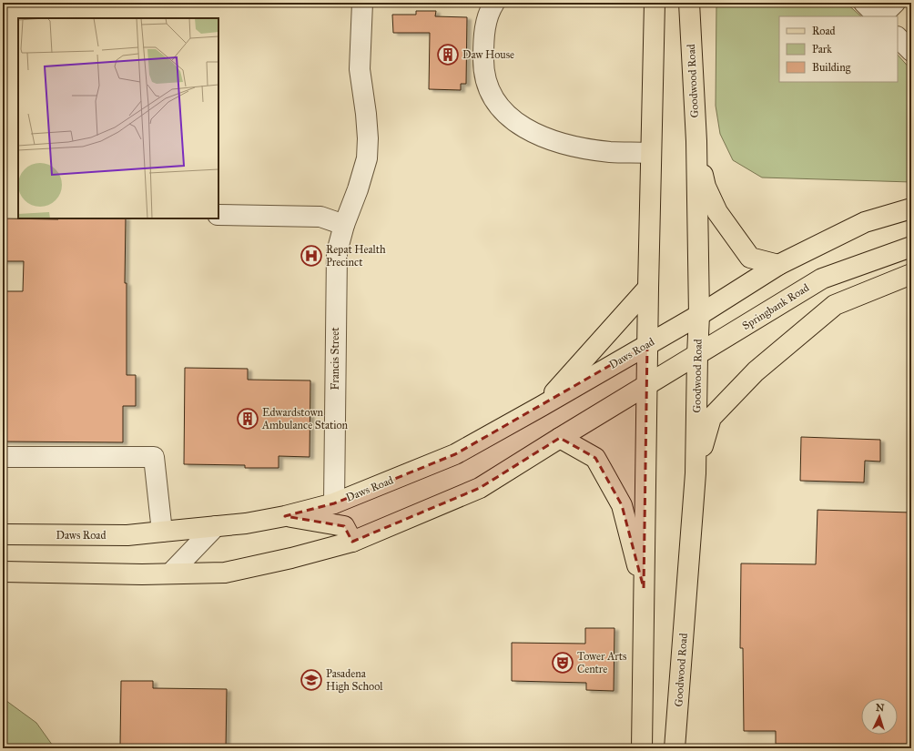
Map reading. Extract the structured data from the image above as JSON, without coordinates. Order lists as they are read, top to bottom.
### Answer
{
  "streets": {
    "main road": ["Goodwood Road", "Springbank Road", "Daws Road"],
    "street": ["Francis Street"]
  },
  "crossings": [
    ["Goodwood Road", "Springbank Road"],
    ["Goodwood Road", "Daws Road"],
    ["Daws Road", "Francis Street"]
  ],
  "places": {
    "building": ["Daw House", "Edwardstown Ambulance Station"],
    "hospital": ["Repat Health Precinct"],
    "theatre": ["Tower Arts Centre"],
    "school or university": ["Pasadena High School"]
  },
  "legend": ["Road", "Park", "Building"],
  "north": "top"
}
